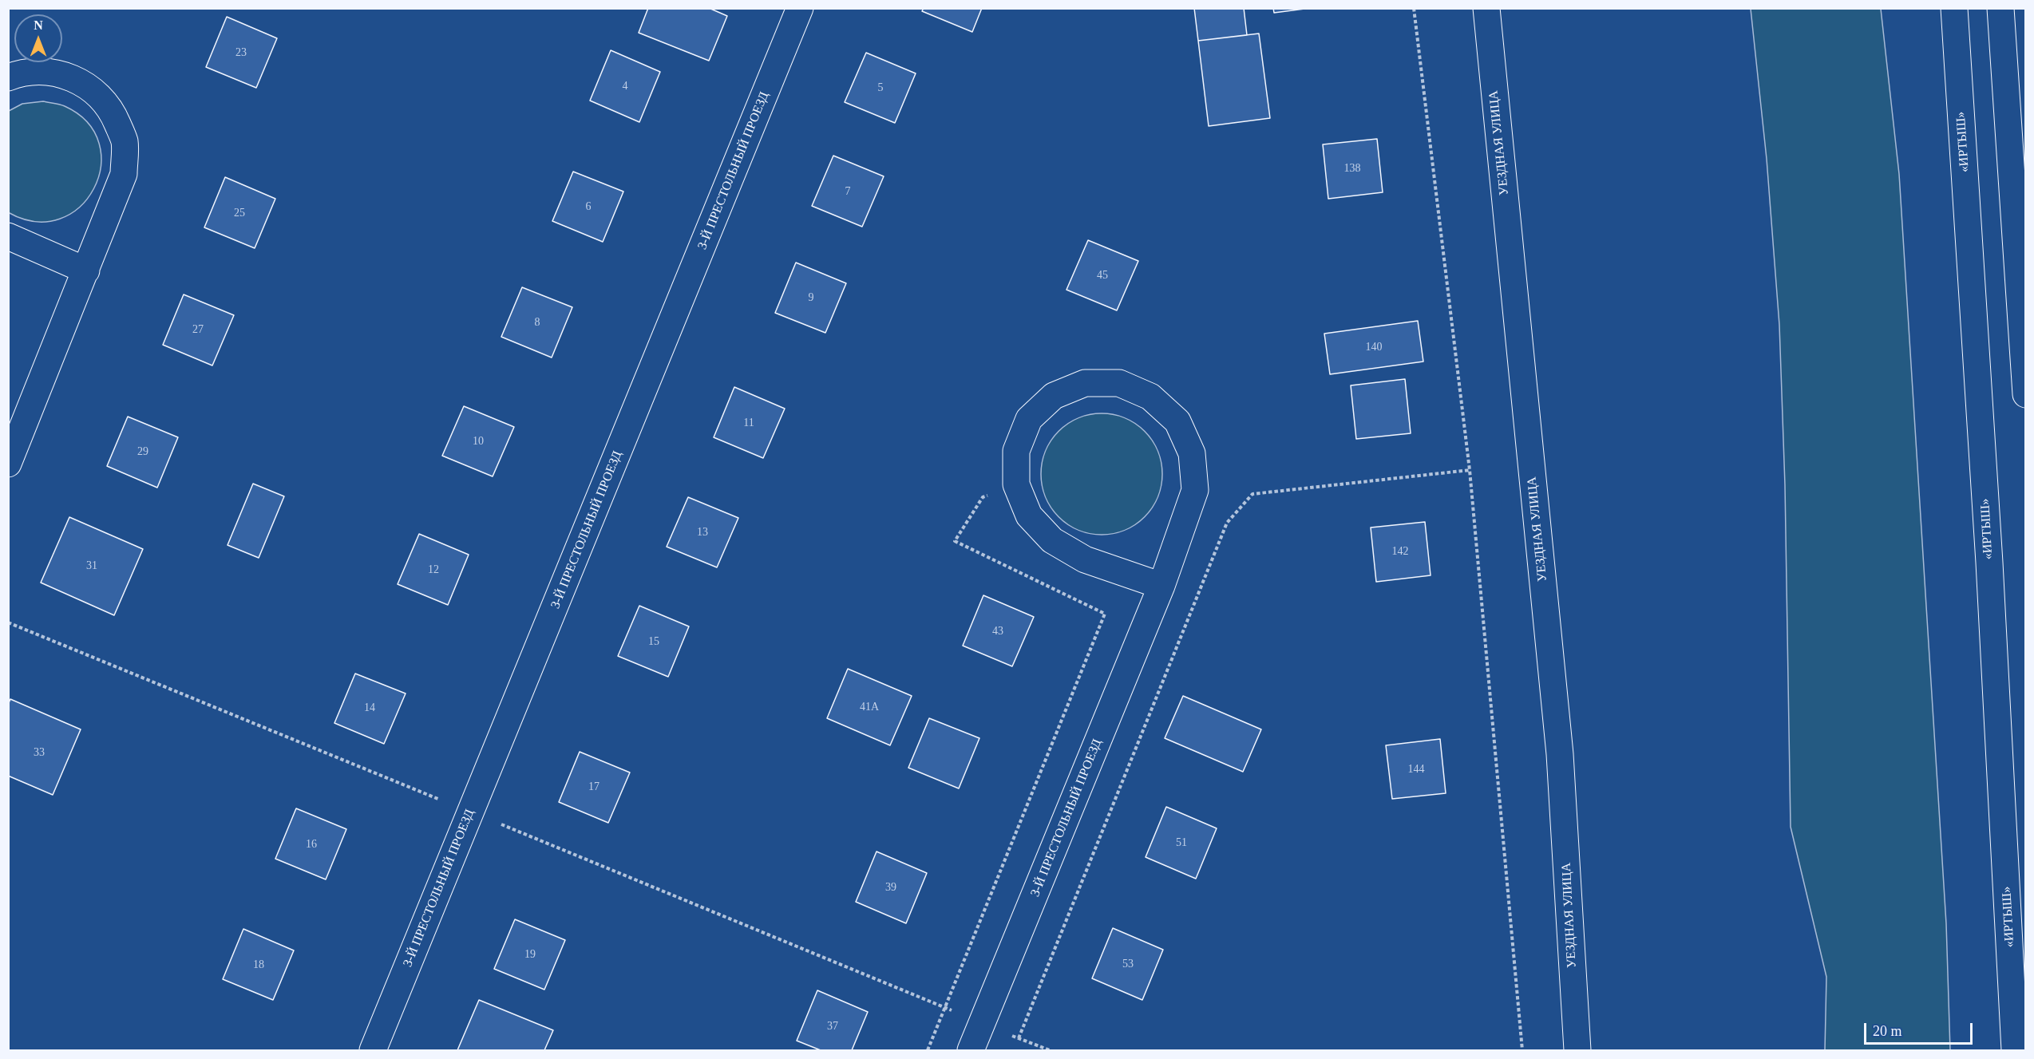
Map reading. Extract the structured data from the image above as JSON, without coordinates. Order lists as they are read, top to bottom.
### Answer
{
  "streets": {
    "main road": ["«ИРТЫШ»", "УЕЗДНАЯ УЛИЦА", "3-Й ПРЕСТОЛЬНЫЙ ПРОЕЗД"]
  },
  "house_numbers": [
    "23",
    "4",
    "5",
    "138",
    "7",
    "6",
    "25",
    "45",
    "9",
    "8",
    "27",
    "140",
    "11",
    "10",
    "29",
    "13",
    "142",
    "31",
    "12",
    "43",
    "15",
    "41А",
    "14",
    "33",
    "144",
    "17",
    "51",
    "16",
    "39",
    "19",
    "53",
    "18",
    "37"
  ],
  "scale_bar": "20 m",
  "north": "top"
}
